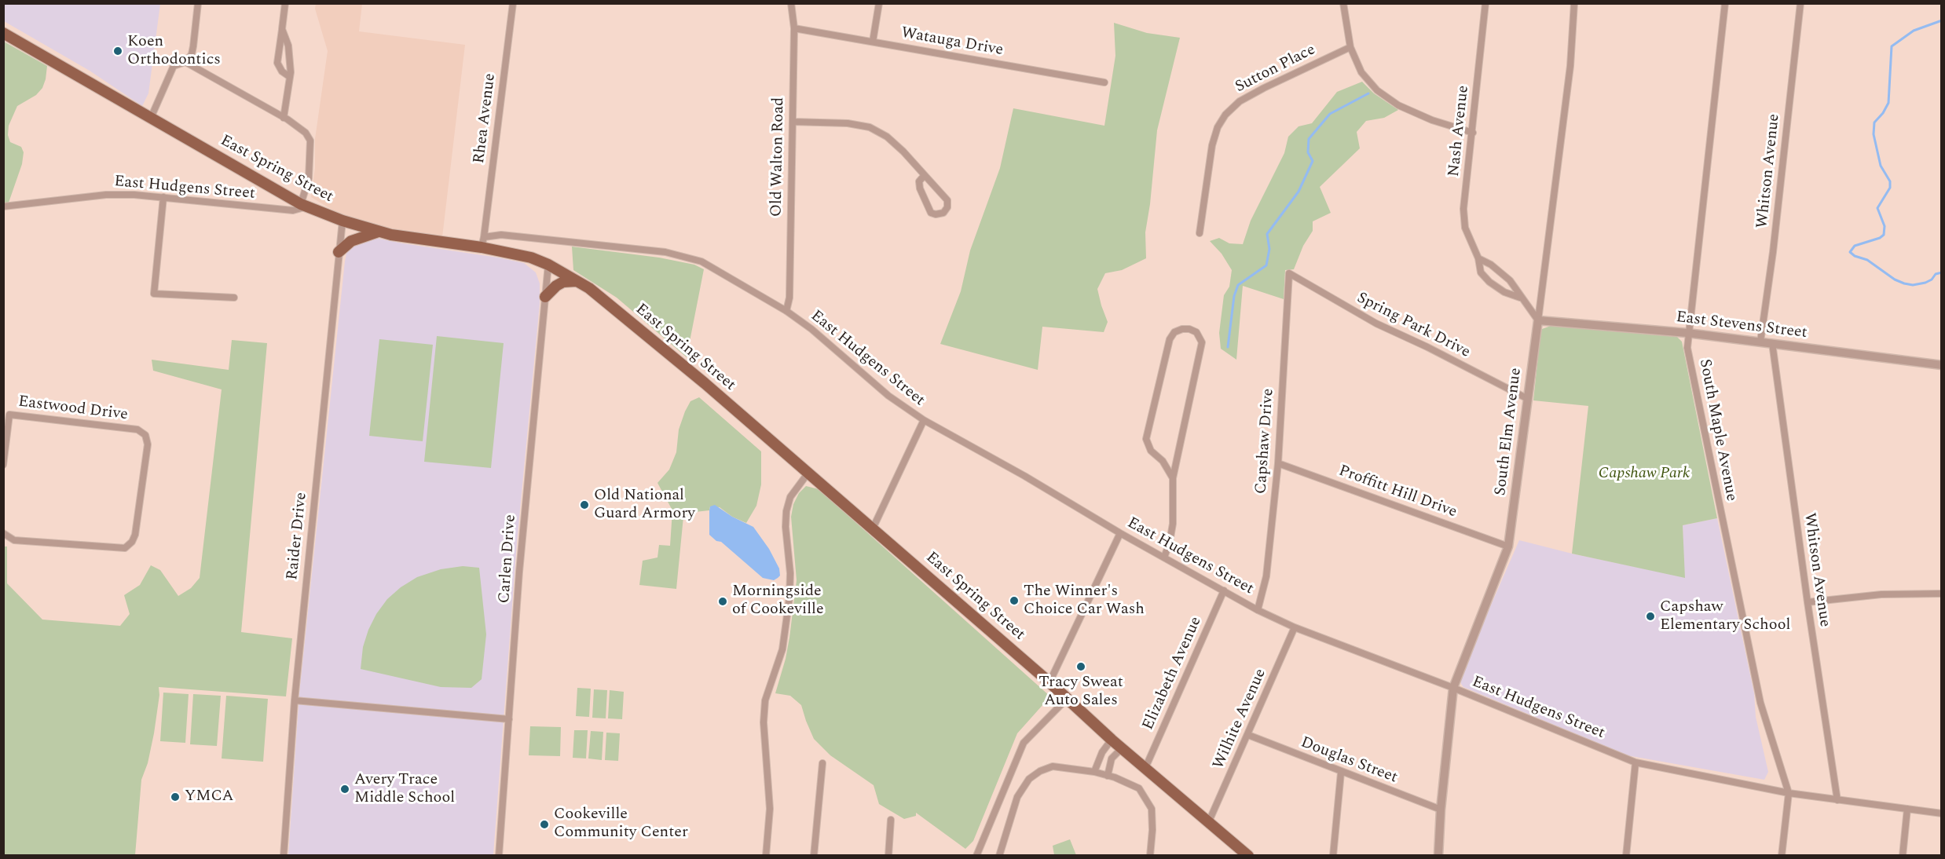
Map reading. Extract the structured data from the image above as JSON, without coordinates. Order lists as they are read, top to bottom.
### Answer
{
  "streets": {
    "main road": ["East Spring Street"],
    "street": [
      "Watauga Drive",
      "Sutton Place",
      "Rhea Avenue",
      "Nash Avenue",
      "Old Walton Road",
      "Whitson Avenue",
      "East Hudgens Street",
      "Spring Park Drive",
      "East Stevens Street",
      "Eastwood Drive",
      "South Maple Avenue",
      "South Elm Avenue",
      "Capshaw Drive",
      "Proffitt Hill Drive",
      "Raider Drive",
      "Carlen Drive",
      "Elizabeth Avenue",
      "Wilhite Avenue",
      "Douglas Street"
    ]
  },
  "crossings": [
    ["Watauga Drive", "Old Walton Road"],
    ["Rhea Avenue", "East Spring Street"],
    ["Rhea Avenue", "East Hudgens Street"],
    ["Nash Avenue", "East Stevens Street"],
    ["Nash Avenue", "South Elm Avenue"],
    ["Old Walton Road", "East Hudgens Street"],
    ["East Spring Street", "East Hudgens Street"],
    ["East Spring Street", "Raider Drive"],
    ["East Spring Street", "Carlen Drive"],
    ["East Spring Street", "Elizabeth Avenue"],
    ["East Spring Street", "Wilhite Avenue"],
    ["Whitson Avenue", "East Hudgens Street"],
    ["Whitson Avenue", "East Stevens Street"],
    ["East Hudgens Street", "South Maple Avenue"],
    ["East Hudgens Street", "South Elm Avenue"],
    ["East Hudgens Street", "Capshaw Drive"],
    ["East Hudgens Street", "Elizabeth Avenue"],
    ["East Hudgens Street", "Wilhite Avenue"],
    ["Spring Park Drive", "South Elm Avenue"],
    ["Spring Park Drive", "Capshaw Drive"],
    ["East Stevens Street", "South Maple Avenue"],
    ["East Stevens Street", "South Elm Avenue"],
    ["South Elm Avenue", "Proffitt Hill Drive"],
    ["South Elm Avenue", "Douglas Street"],
    ["Capshaw Drive", "Proffitt Hill Drive"],
    ["Wilhite Avenue", "Douglas Street"]
  ],
  "parks": ["Capshaw Park"],
  "places": [
    "Koen Orthodontics",
    "Old National Guard Armory",
    "The Winner's Choice Car Wash",
    "Morningside of Cookeville",
    "Capshaw Elementary School",
    "Tracy Sweat Auto Sales",
    "Avery Trace Middle School",
    "YMCA",
    "Cookeville Community Center"
  ]
}
